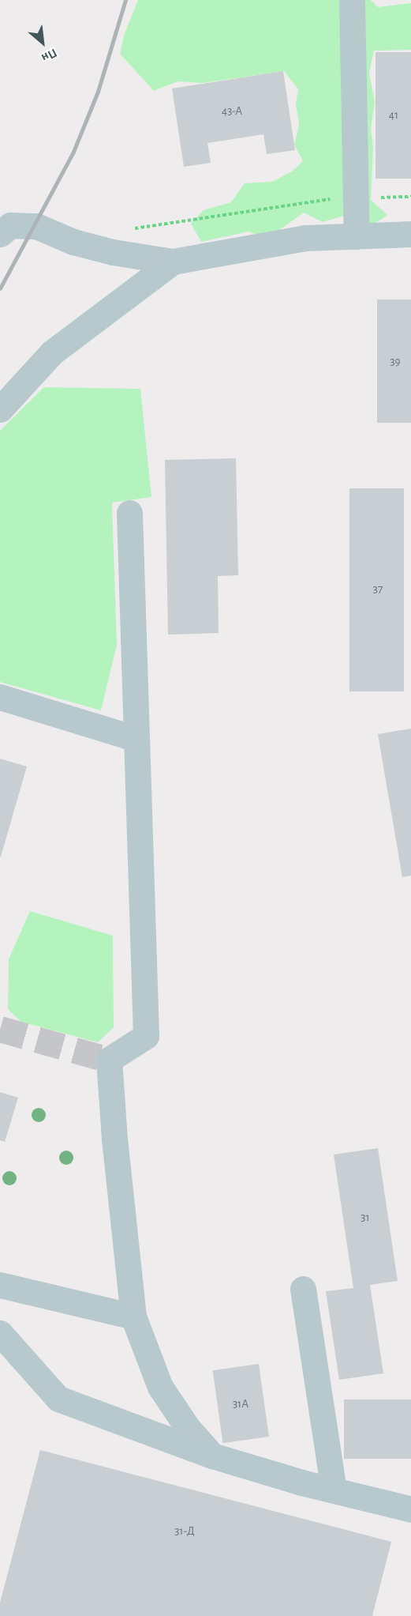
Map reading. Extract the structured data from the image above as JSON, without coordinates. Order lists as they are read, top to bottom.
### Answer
{
  "house_numbers": [
    "43-А",
    "41",
    "39",
    "37",
    "31",
    "31А",
    "31-Д"
  ],
  "north": "bottom right"
}
